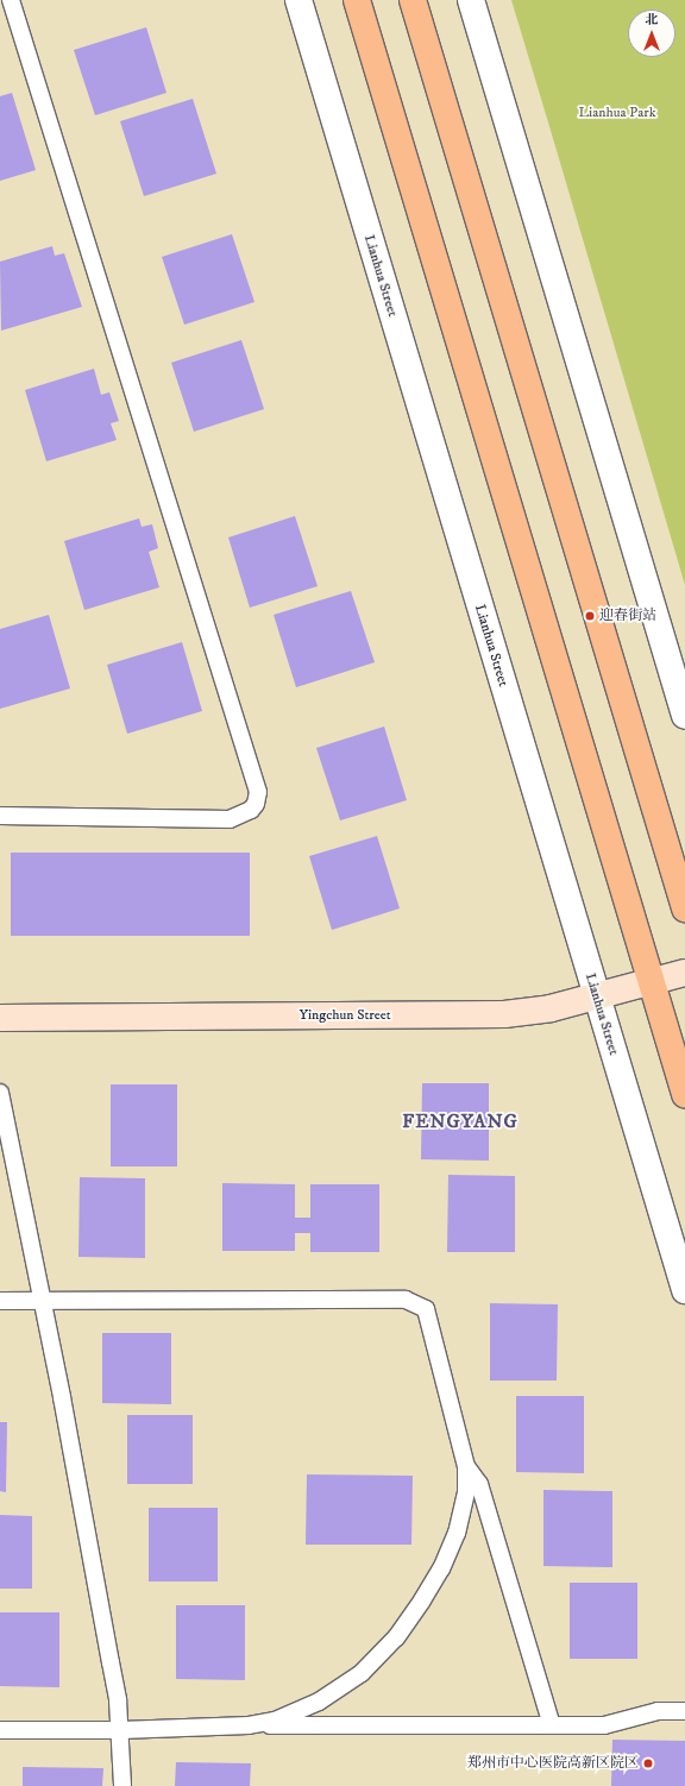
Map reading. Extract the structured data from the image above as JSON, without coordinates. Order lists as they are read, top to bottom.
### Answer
{
  "streets": {
    "street": ["Lianhua Street", "Yingchun Street"]
  },
  "crossings": [
    ["Lianhua Street", "Yingchun Street"]
  ],
  "districts": ["FENGYANG"],
  "parks": ["Lianhua Park"],
  "places": ["迎春街站", "郑州市中心医院高新区院区"],
  "north": "top"
}
